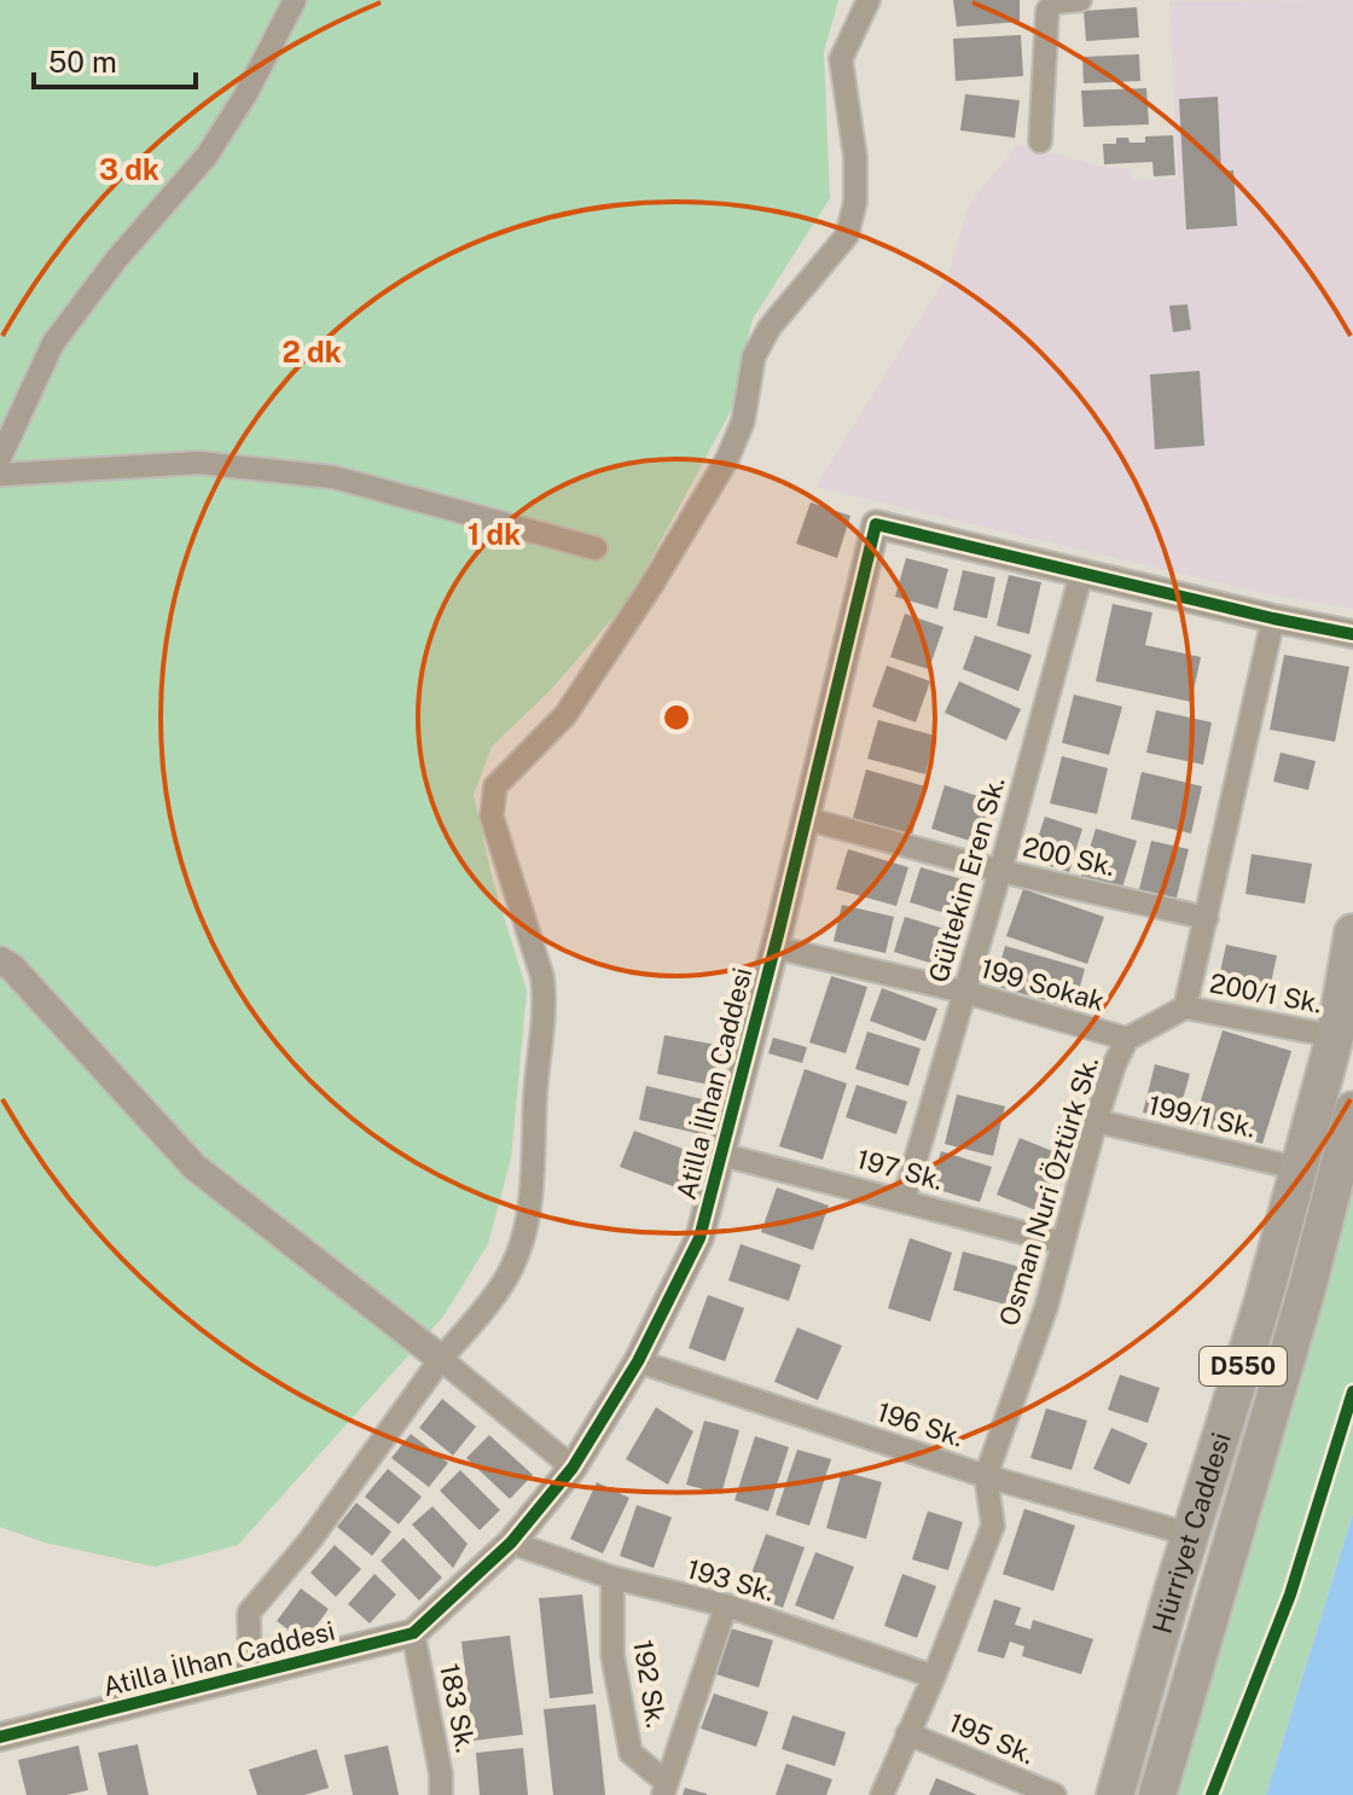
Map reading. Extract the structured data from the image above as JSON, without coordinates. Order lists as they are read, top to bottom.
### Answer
{
  "streets": {
    "highway": ["D550", "Hürriyet Caddesi"],
    "street": [
      "200 Sk.",
      "Gültekin Eren Sk.",
      "199 Sokak",
      "200/1 Sk.",
      "Atilla İlhan Caddesi",
      "199/1 Sk.",
      "197 Sk.",
      "Osman Nuri Öztürk Sk.",
      "196 Sk.",
      "193 Sk.",
      "192 Sk.",
      "183 Sk.",
      "195 Sk."
    ]
  },
  "crossings": [
    ["200 Sk.", "Gültekin Eren Sk."],
    ["200 Sk.", "Atilla İlhan Caddesi"],
    ["Gültekin Eren Sk.", "199 Sokak"],
    ["Gültekin Eren Sk.", "Atilla İlhan Caddesi"],
    ["Gültekin Eren Sk.", "197 Sk."],
    ["199 Sokak", "Atilla İlhan Caddesi"],
    ["199 Sokak", "Osman Nuri Öztürk Sk."],
    ["200/1 Sk.", "Osman Nuri Öztürk Sk."],
    ["200/1 Sk.", "Hürriyet Caddesi"],
    ["Atilla İlhan Caddesi", "197 Sk."],
    ["Atilla İlhan Caddesi", "196 Sk."],
    ["Atilla İlhan Caddesi", "193 Sk."],
    ["Atilla İlhan Caddesi", "183 Sk."],
    ["199/1 Sk.", "Osman Nuri Öztürk Sk."],
    ["199/1 Sk.", "Hürriyet Caddesi"],
    ["197 Sk.", "Osman Nuri Öztürk Sk."],
    ["Osman Nuri Öztürk Sk.", "196 Sk."],
    ["Osman Nuri Öztürk Sk.", "193 Sk."],
    ["Osman Nuri Öztürk Sk.", "195 Sk."],
    ["196 Sk.", "Hürriyet Caddesi"],
    ["193 Sk.", "192 Sk."]
  ],
  "scale_bar": "50 m",
  "rings": ["3 dk", "2 dk", "1 dk"]
}
